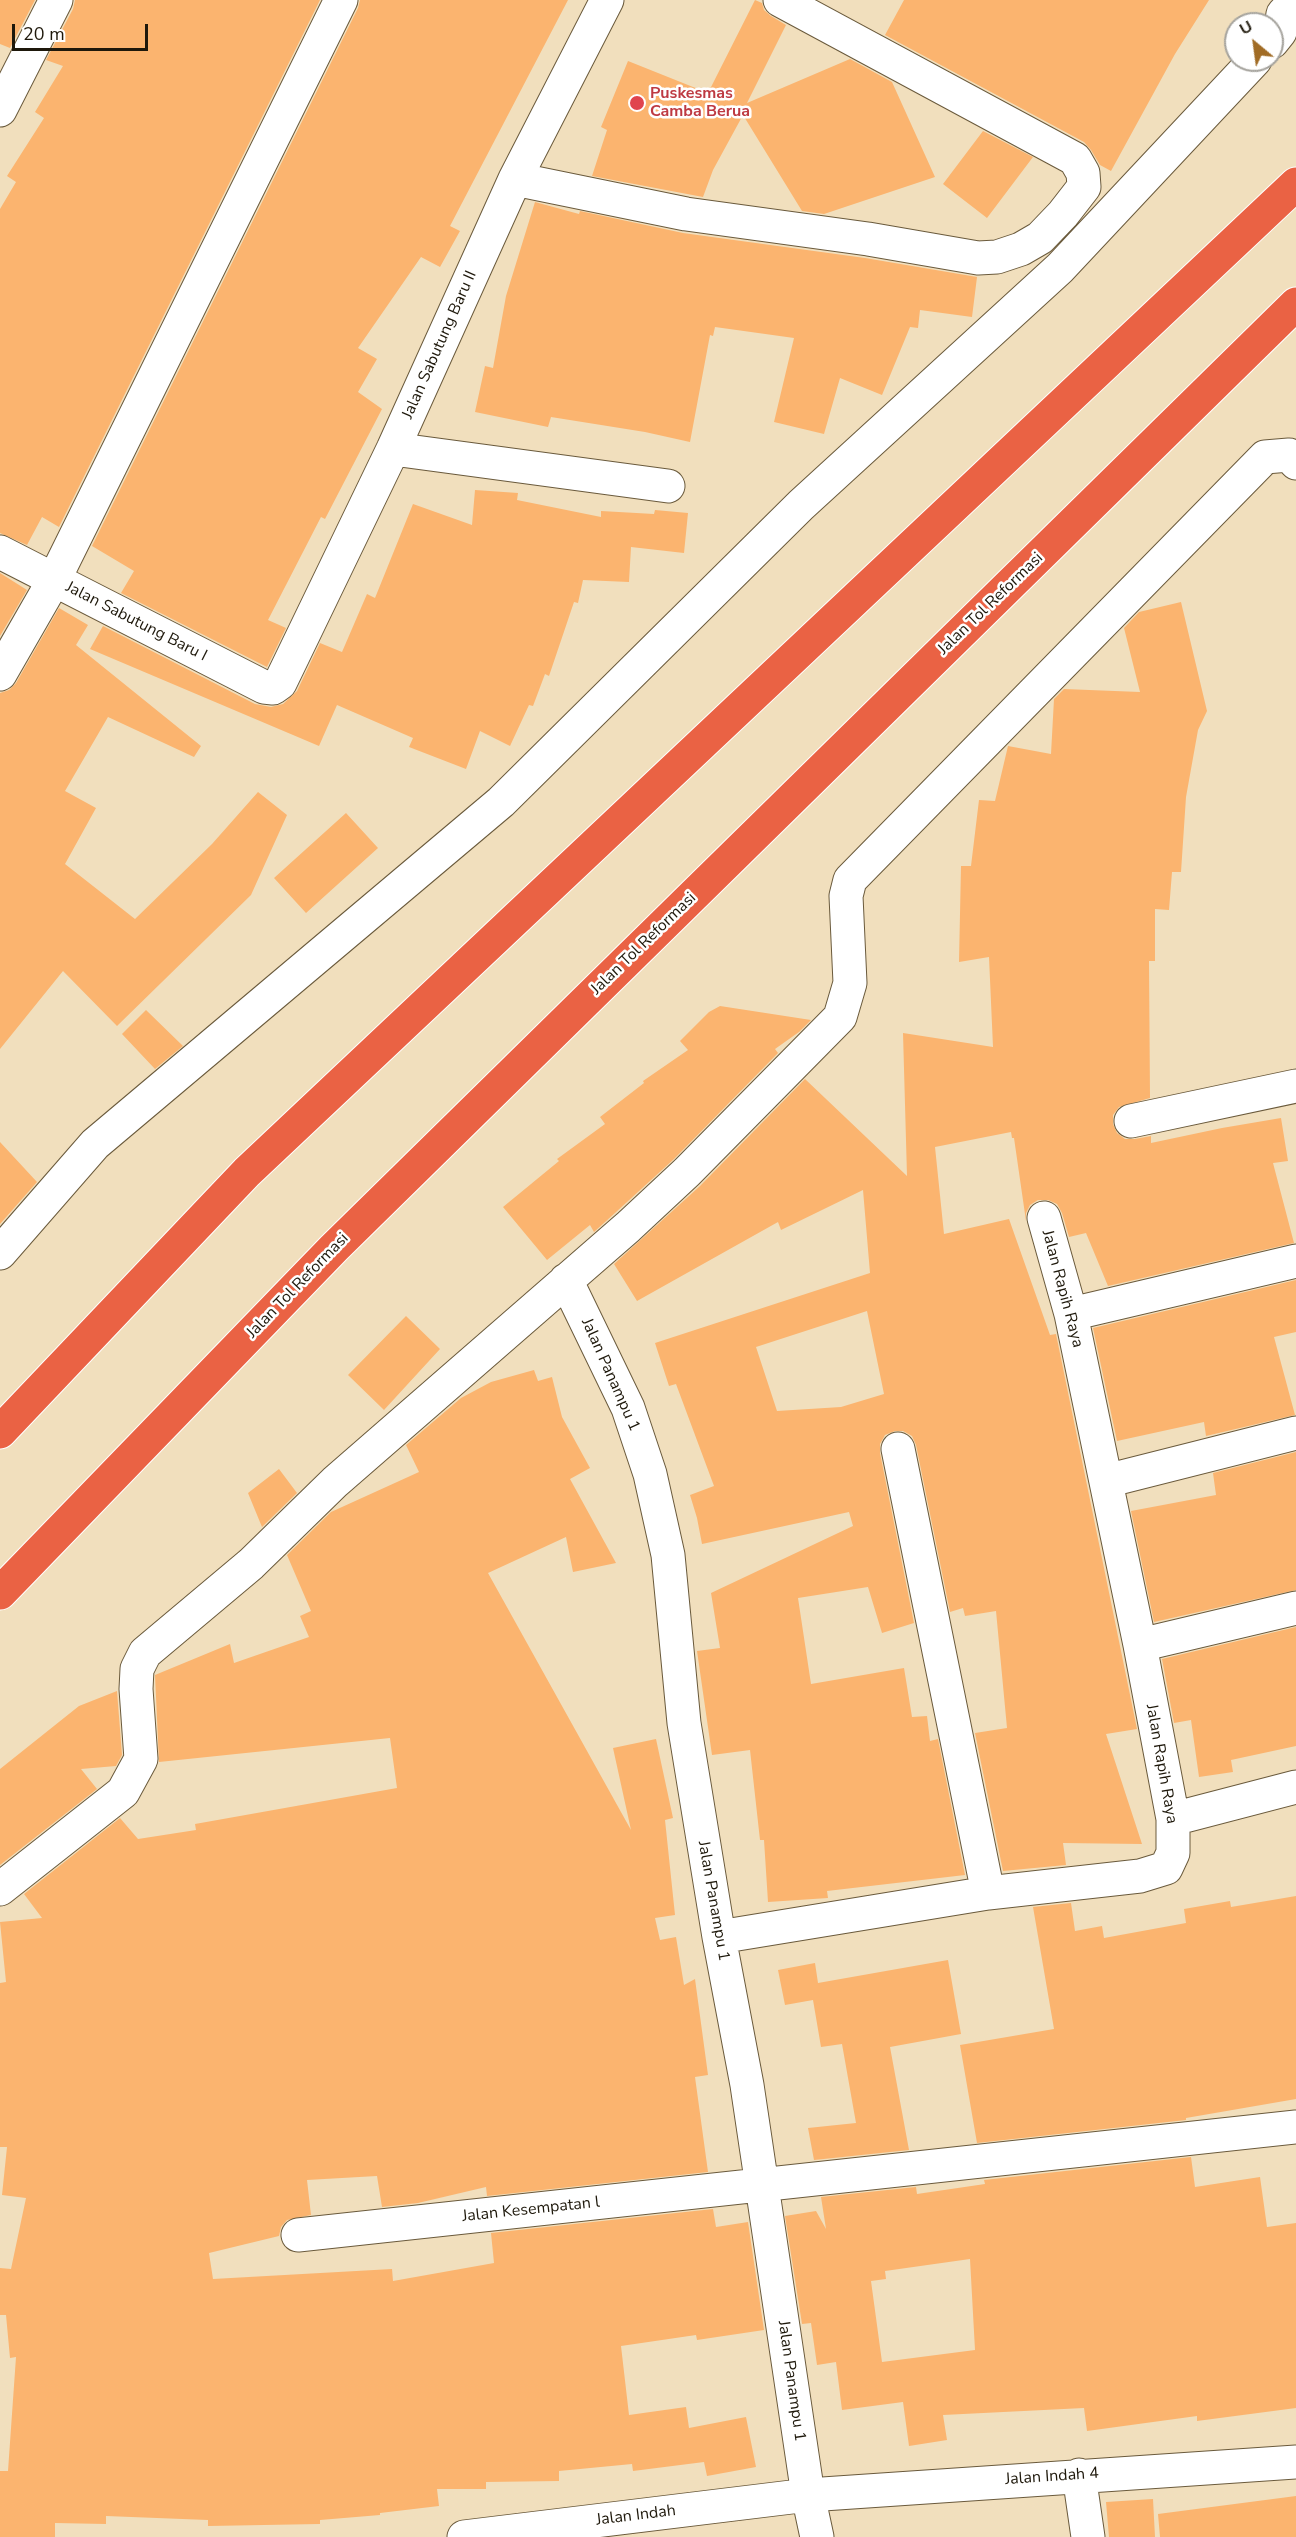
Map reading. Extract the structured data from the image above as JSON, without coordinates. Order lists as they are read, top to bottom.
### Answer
{
  "streets": {
    "highway": ["Jalan Tol Reformasi"],
    "street": [
      "Jalan Sabutung Baru II",
      "Jalan Sabutung Baru I",
      "Jalan Rapih Raya",
      "Jalan Panampu 1",
      "Jalan Kesempatan l",
      "Jalan Indah 4",
      "Jalan Indah"
    ]
  },
  "crossings": [
    ["Jalan Sabutung Baru II", "Jalan Sabutung Baru I"],
    ["Jalan Rapih Raya", "Jalan Panampu 1"],
    ["Jalan Panampu 1", "Jalan Kesempatan l"],
    ["Jalan Panampu 1", "Jalan Indah 4"],
    ["Jalan Panampu 1", "Jalan Indah"],
    ["Jalan Indah 4", "Jalan Indah"]
  ],
  "places": ["Puskesmas Camba Berua"],
  "scale_bar": "20 m",
  "north": "top left"
}
